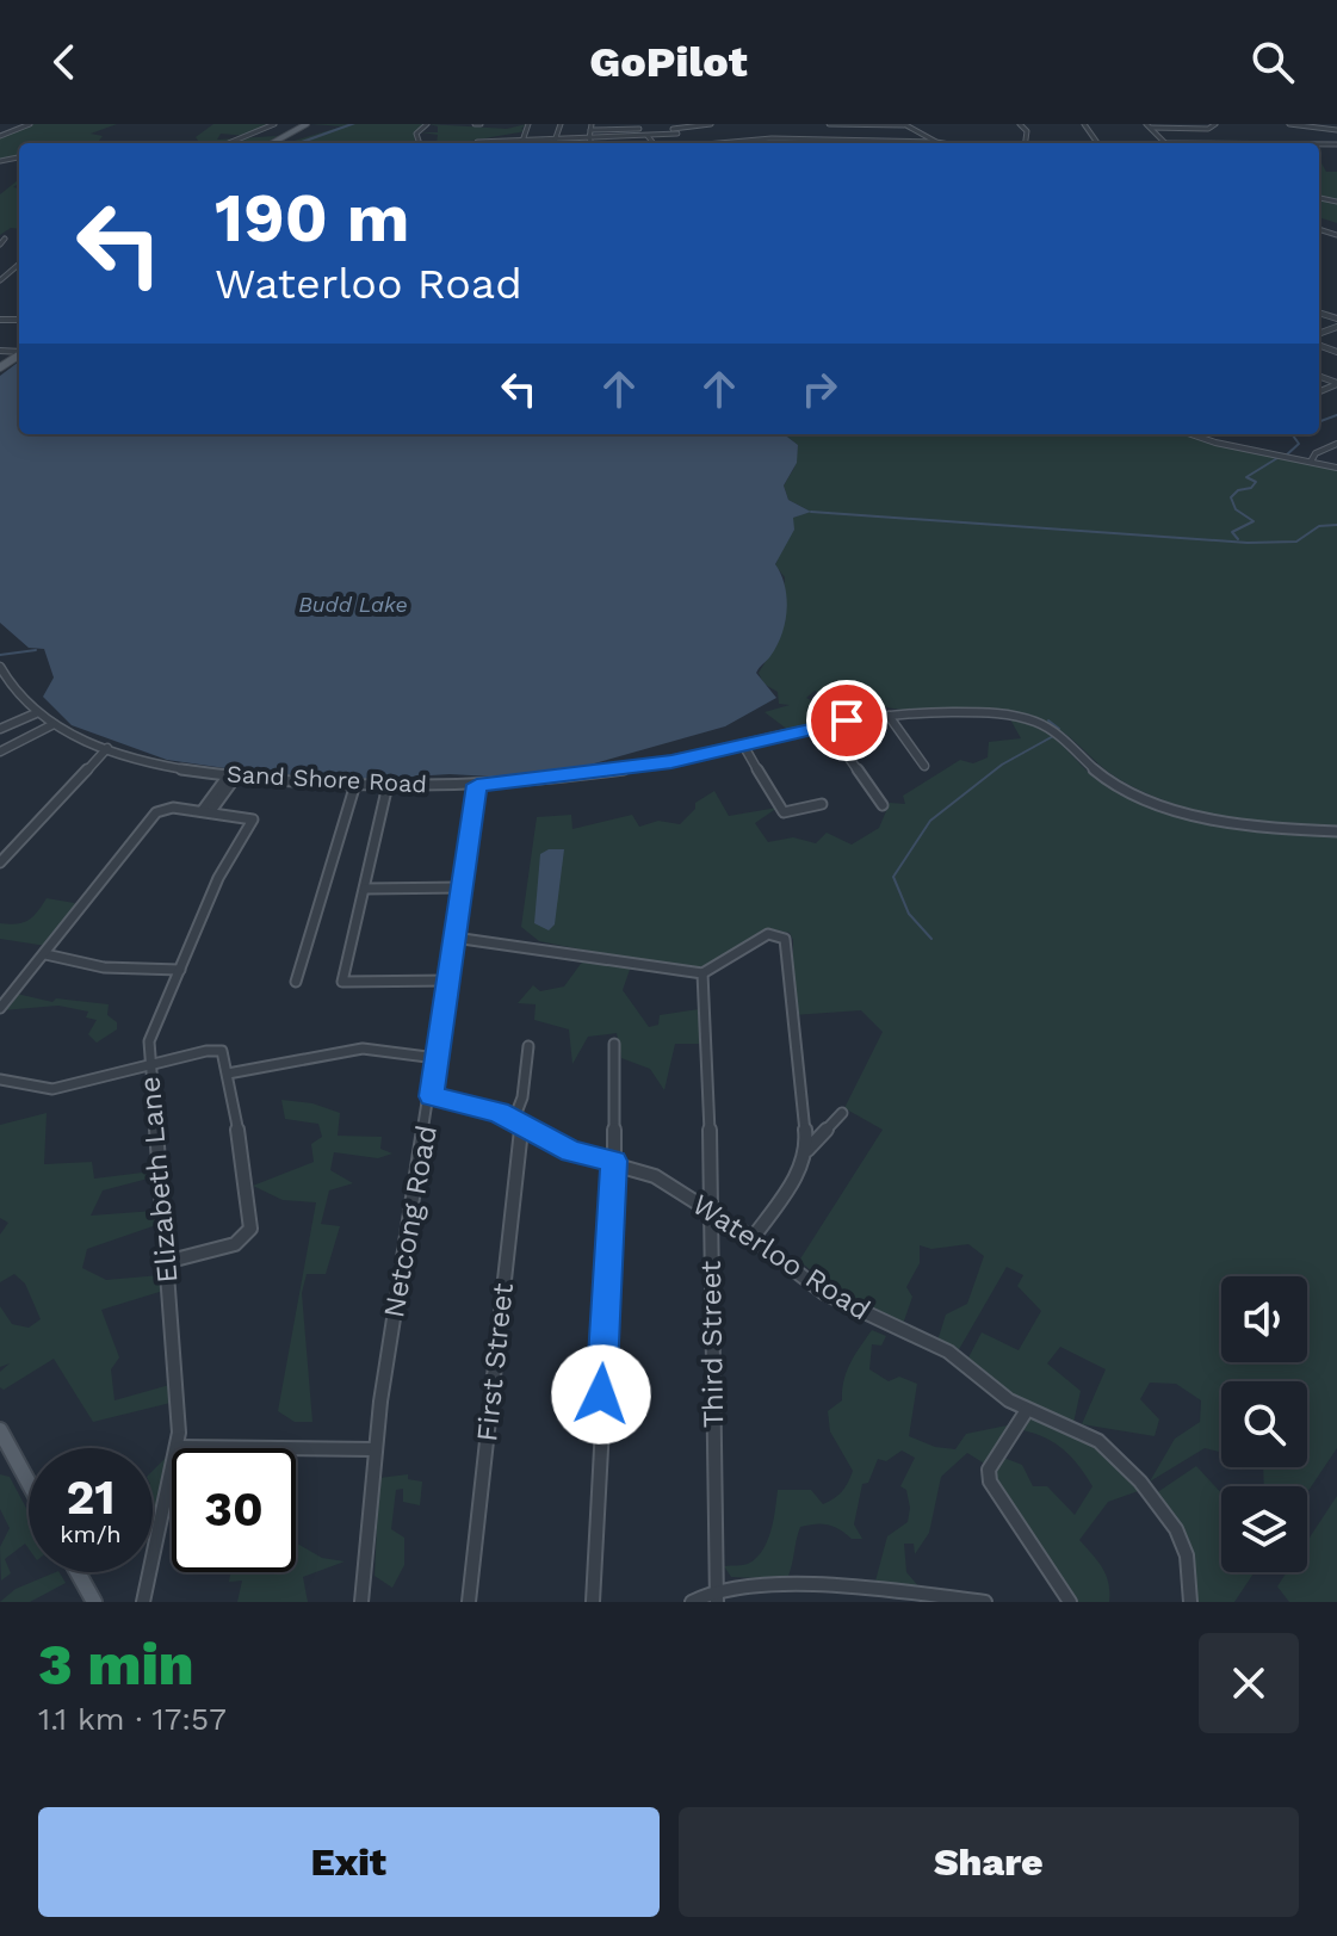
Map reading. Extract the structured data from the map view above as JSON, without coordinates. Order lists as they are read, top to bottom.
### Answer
{
  "streets": {
    "street": [
      "Sand Shore Road",
      "Elizabeth Lane",
      "Netcong Road",
      "Waterloo Road",
      "Third Street",
      "First Street"
    ]
  },
  "crossings": [
    ["Sand Shore Road", "Netcong Road"],
    ["Netcong Road", "Waterloo Road"],
    ["Waterloo Road", "Third Street"],
    ["Waterloo Road", "First Street"]
  ],
  "water": ["Budd Lake"],
  "page": {
    "header": "GoPilot",
    "turn": ["190 m", "Waterloo Road"],
    "speed": "21 km/h",
    "limit": "30",
    "heading": ["3 min", "1.1 km · 17:57"],
    "buttons": ["Exit", "Share"]
  }
}
